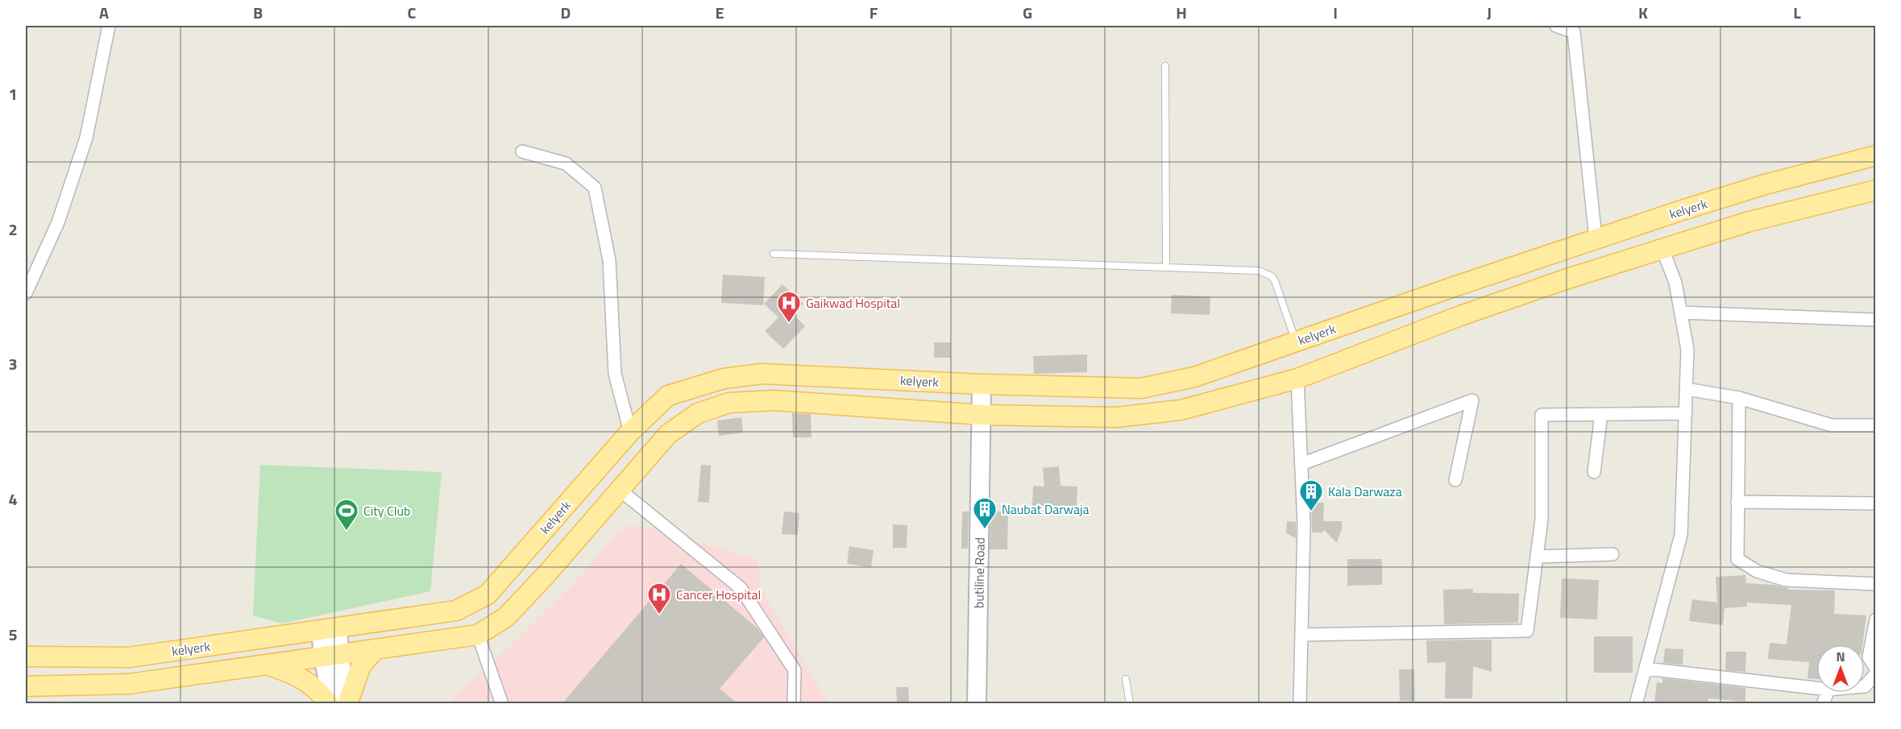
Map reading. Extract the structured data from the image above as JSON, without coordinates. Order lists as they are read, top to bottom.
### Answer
{
  "streets": {
    "main road": ["kelyerk"],
    "street": ["butiline Road"]
  },
  "crossings": [
    ["kelyerk", "butiline Road"]
  ],
  "places": {
    "hospital": ["Gaikwad Hospital", "Cancer Hospital"],
    "building": ["Kala Darwaza", "Naubat Darwaja"],
    "sports": ["City Club"]
  },
  "north": "top",
  "grid": {
    "columns": [
      "A",
      "B",
      "C",
      "D",
      "E",
      "F",
      "G",
      "H",
      "I",
      "J",
      "K",
      "L"
    ],
    "rows": [
      "1",
      "2",
      "3",
      "4",
      "5"
    ]
  }
}
